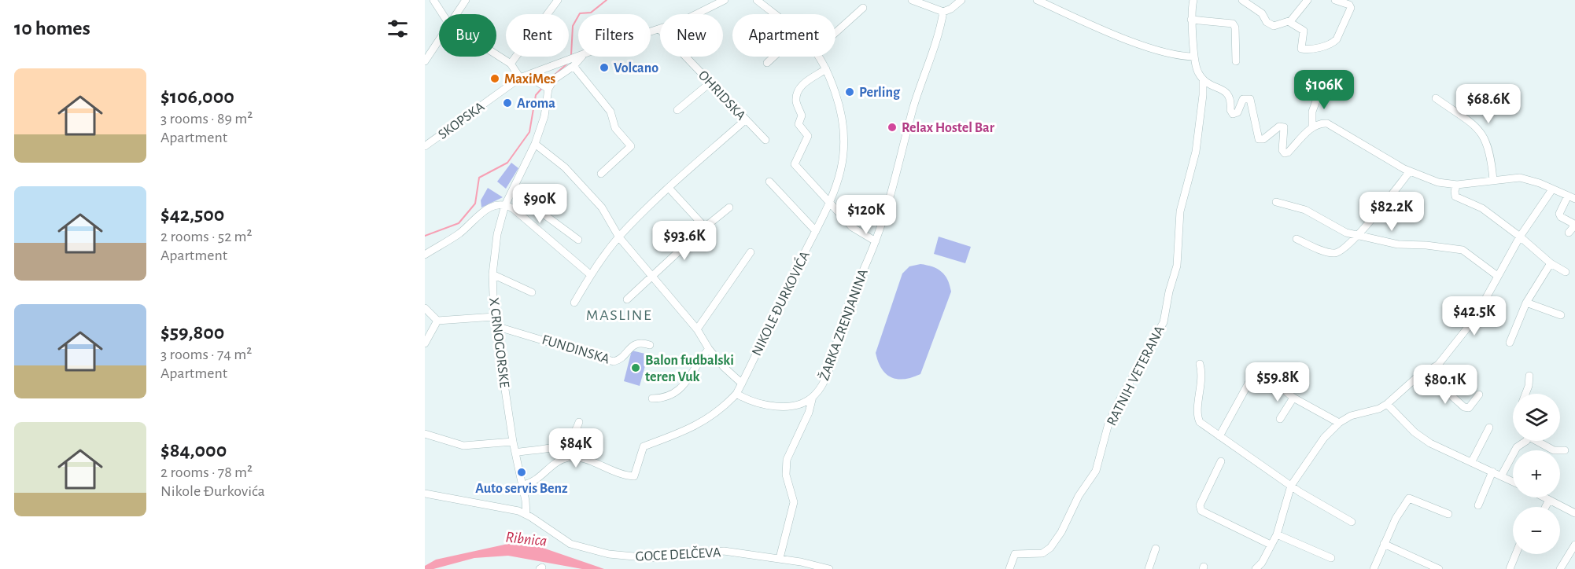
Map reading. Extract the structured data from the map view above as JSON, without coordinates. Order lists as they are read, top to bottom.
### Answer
{
  "streets": {
    "street": [
      "OHRIDSKA",
      "SKOPSKA",
      "NIKOLE ĐURKOVIĆA",
      "ŽARKA ZRENJANINA",
      "X CRNOGORSKE",
      "FUNDINSKA",
      "RATNIH VETERANA",
      "GOCE DELČEVA"
    ]
  },
  "crossings": [
    ["OHRIDSKA", "SKOPSKA"],
    ["NIKOLE ĐURKOVIĆA", "ŽARKA ZRENJANINA"],
    ["NIKOLE ĐURKOVIĆA", "X CRNOGORSKE"],
    ["X CRNOGORSKE", "FUNDINSKA"],
    ["X CRNOGORSKE", "GOCE DELČEVA"]
  ],
  "districts": ["MASLINE"],
  "water": ["Ribnica"],
  "places": [
    "Volcano",
    "MaxiMes",
    "Perling",
    "Aroma",
    "Relax Hostel Bar",
    "Balon fudbalski teren Vuk",
    "Auto servis Benz"
  ],
  "page": {
    "heading": "10 homes",
    "chip": [
      "Buy",
      "Rent",
      "Filters",
      "New",
      "Apartment"
    ],
    "list": [
      {
        "name": "$106,000",
        "note": "3 rooms · 89 m² · Apartment"
      },
      {
        "name": "$42,500",
        "note": "2 rooms · 52 m² · Apartment"
      },
      {
        "name": "$59,800",
        "note": "3 rooms · 74 m² · Apartment"
      },
      {
        "name": "$84,000",
        "note": "2 rooms · 78 m² · Nikole Đurkovića"
      }
    ],
    "price": [
      "$106K",
      "$68.6K",
      "$90K",
      "$82.2K",
      "$120K",
      "$93.6K",
      "$42.5K",
      "$59.8K",
      "$80.1K",
      "$84K"
    ],
    "map_buttons": ["+", "−"]
  }
}
